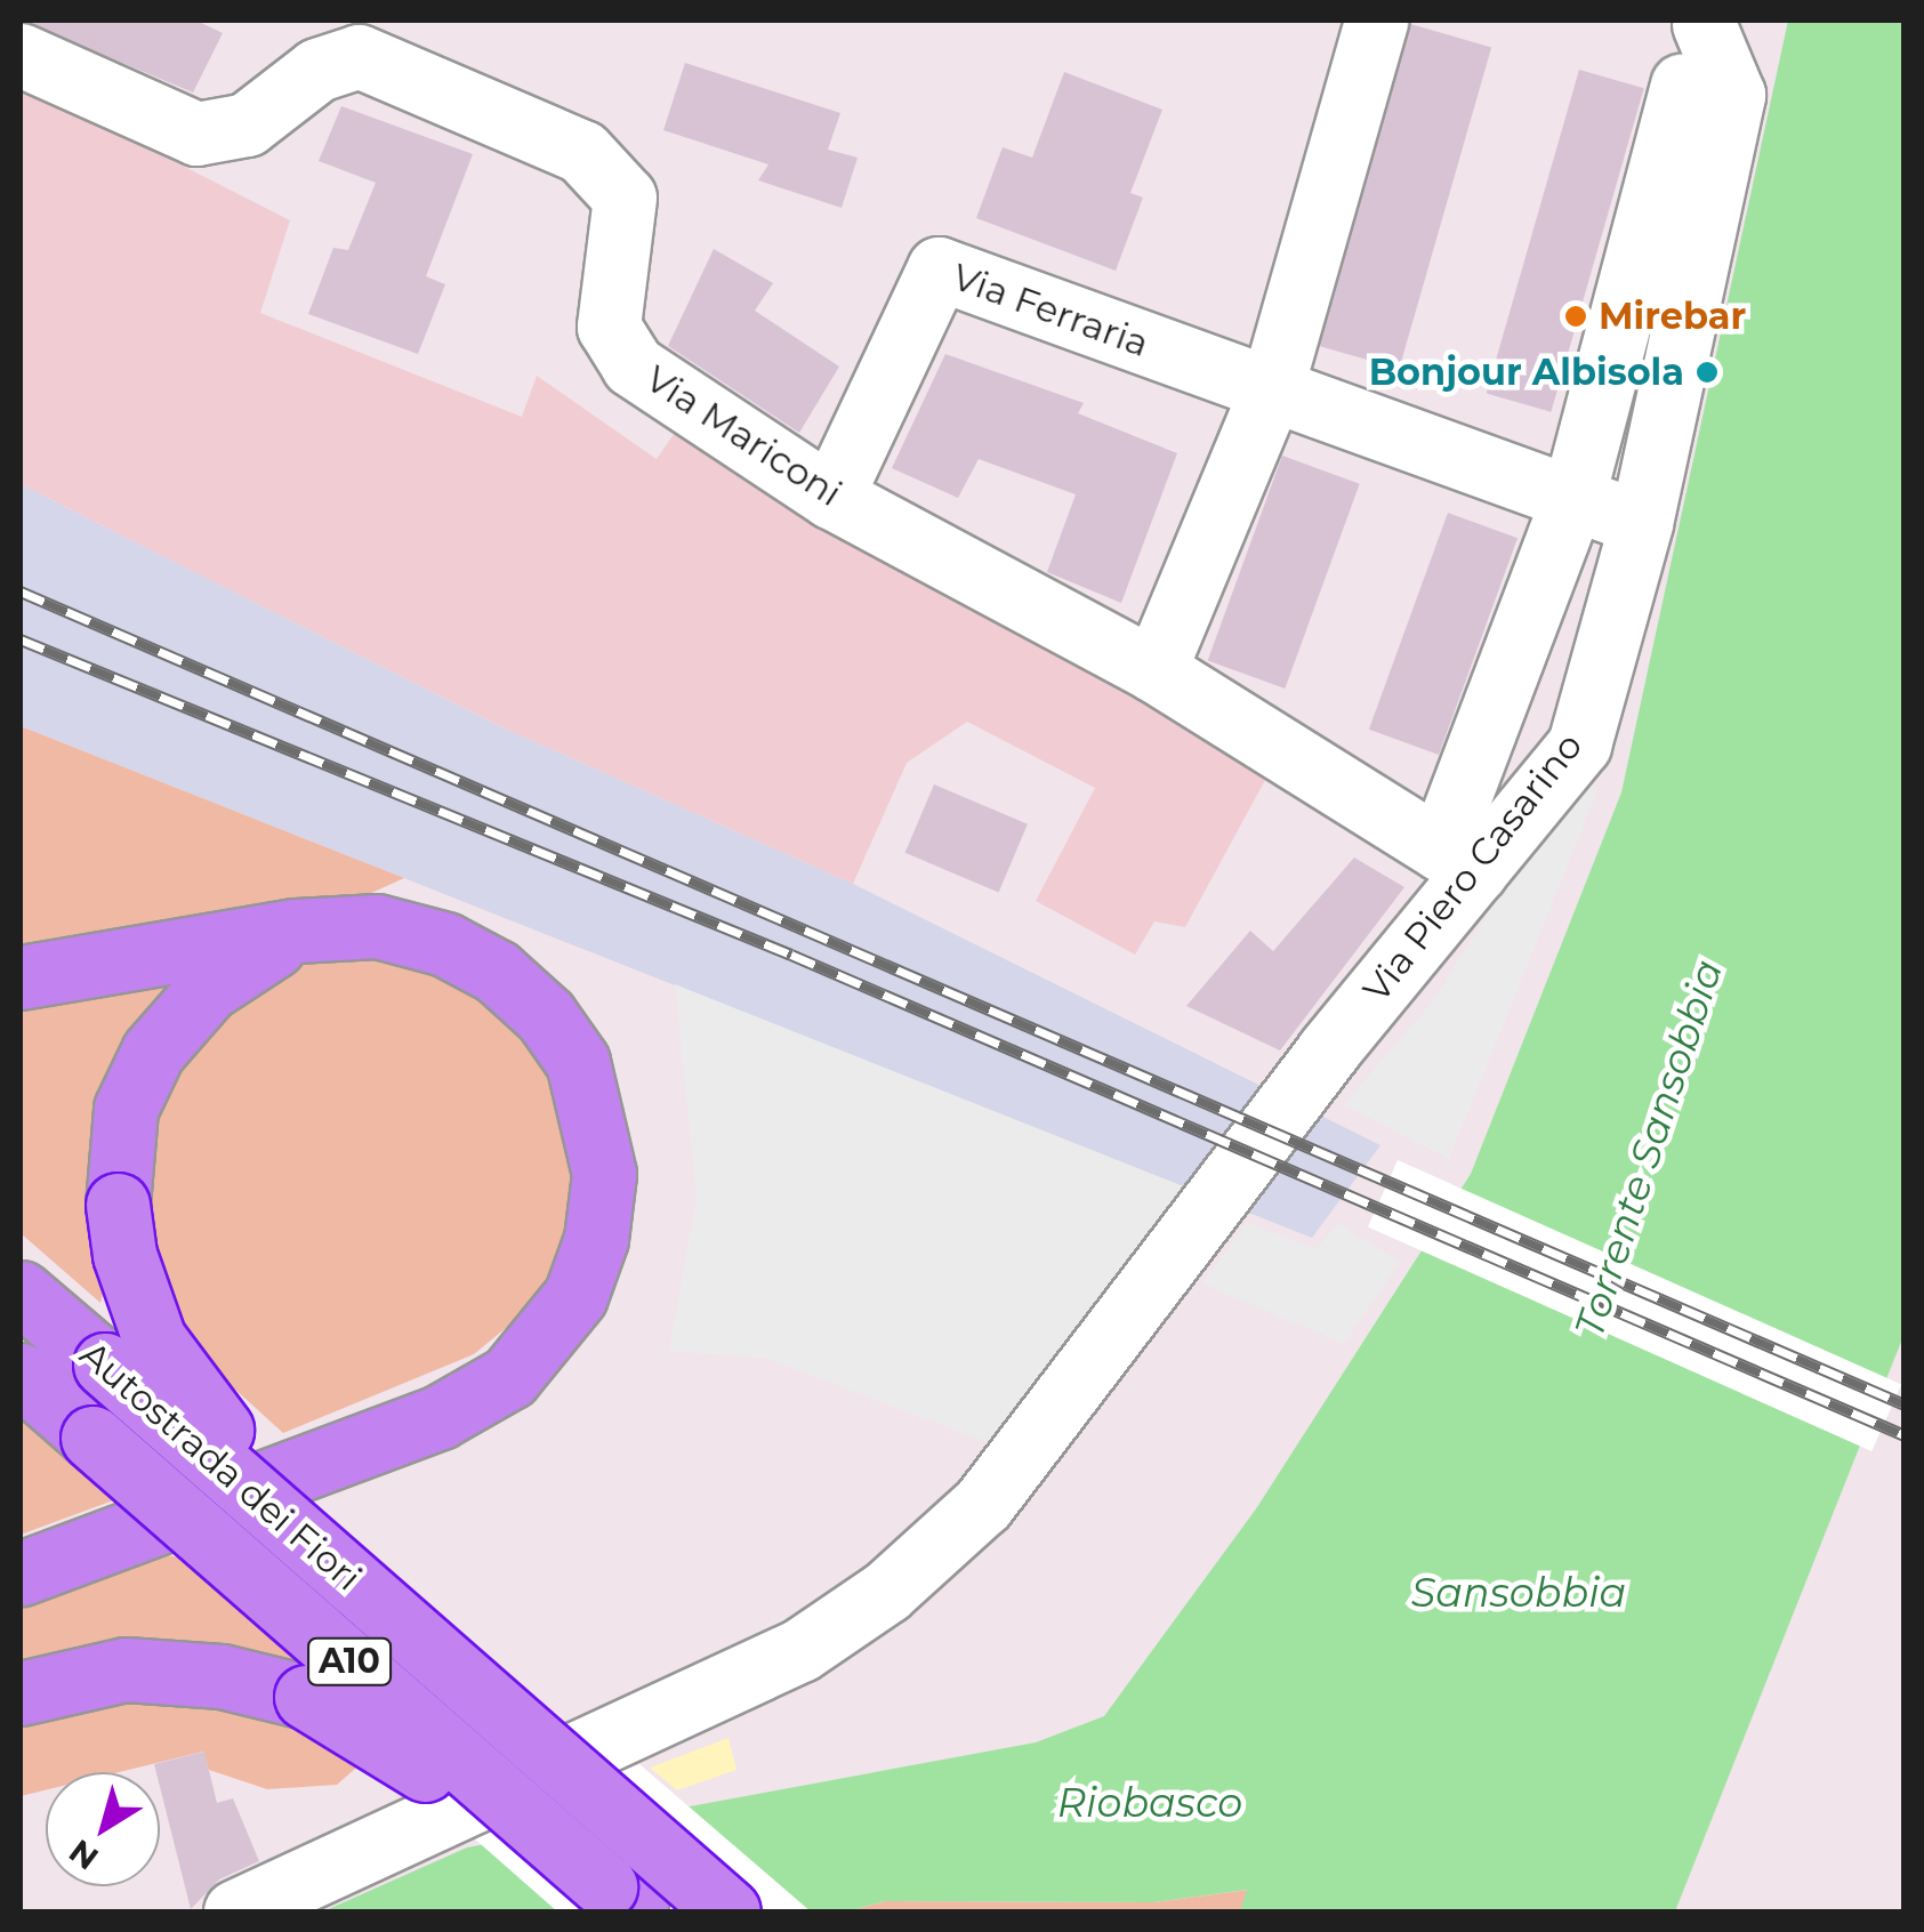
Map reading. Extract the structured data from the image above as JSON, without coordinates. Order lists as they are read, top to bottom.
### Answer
{
  "streets": {
    "highway": ["Autostrada dei Fiori", "A10"],
    "street": ["Via Ferraria", "Via Mariconi", "Via Piero Casarino"]
  },
  "crossings": [
    ["Via Ferraria", "Via Mariconi"],
    ["Via Ferraria", "Via Piero Casarino"],
    ["Via Mariconi", "Via Piero Casarino"]
  ],
  "water": ["Torrente Sansobbia", "Sansobbia", "Riobasco"],
  "places": ["Mirebar", "Bonjour Albisola"],
  "north": "bottom left"
}
